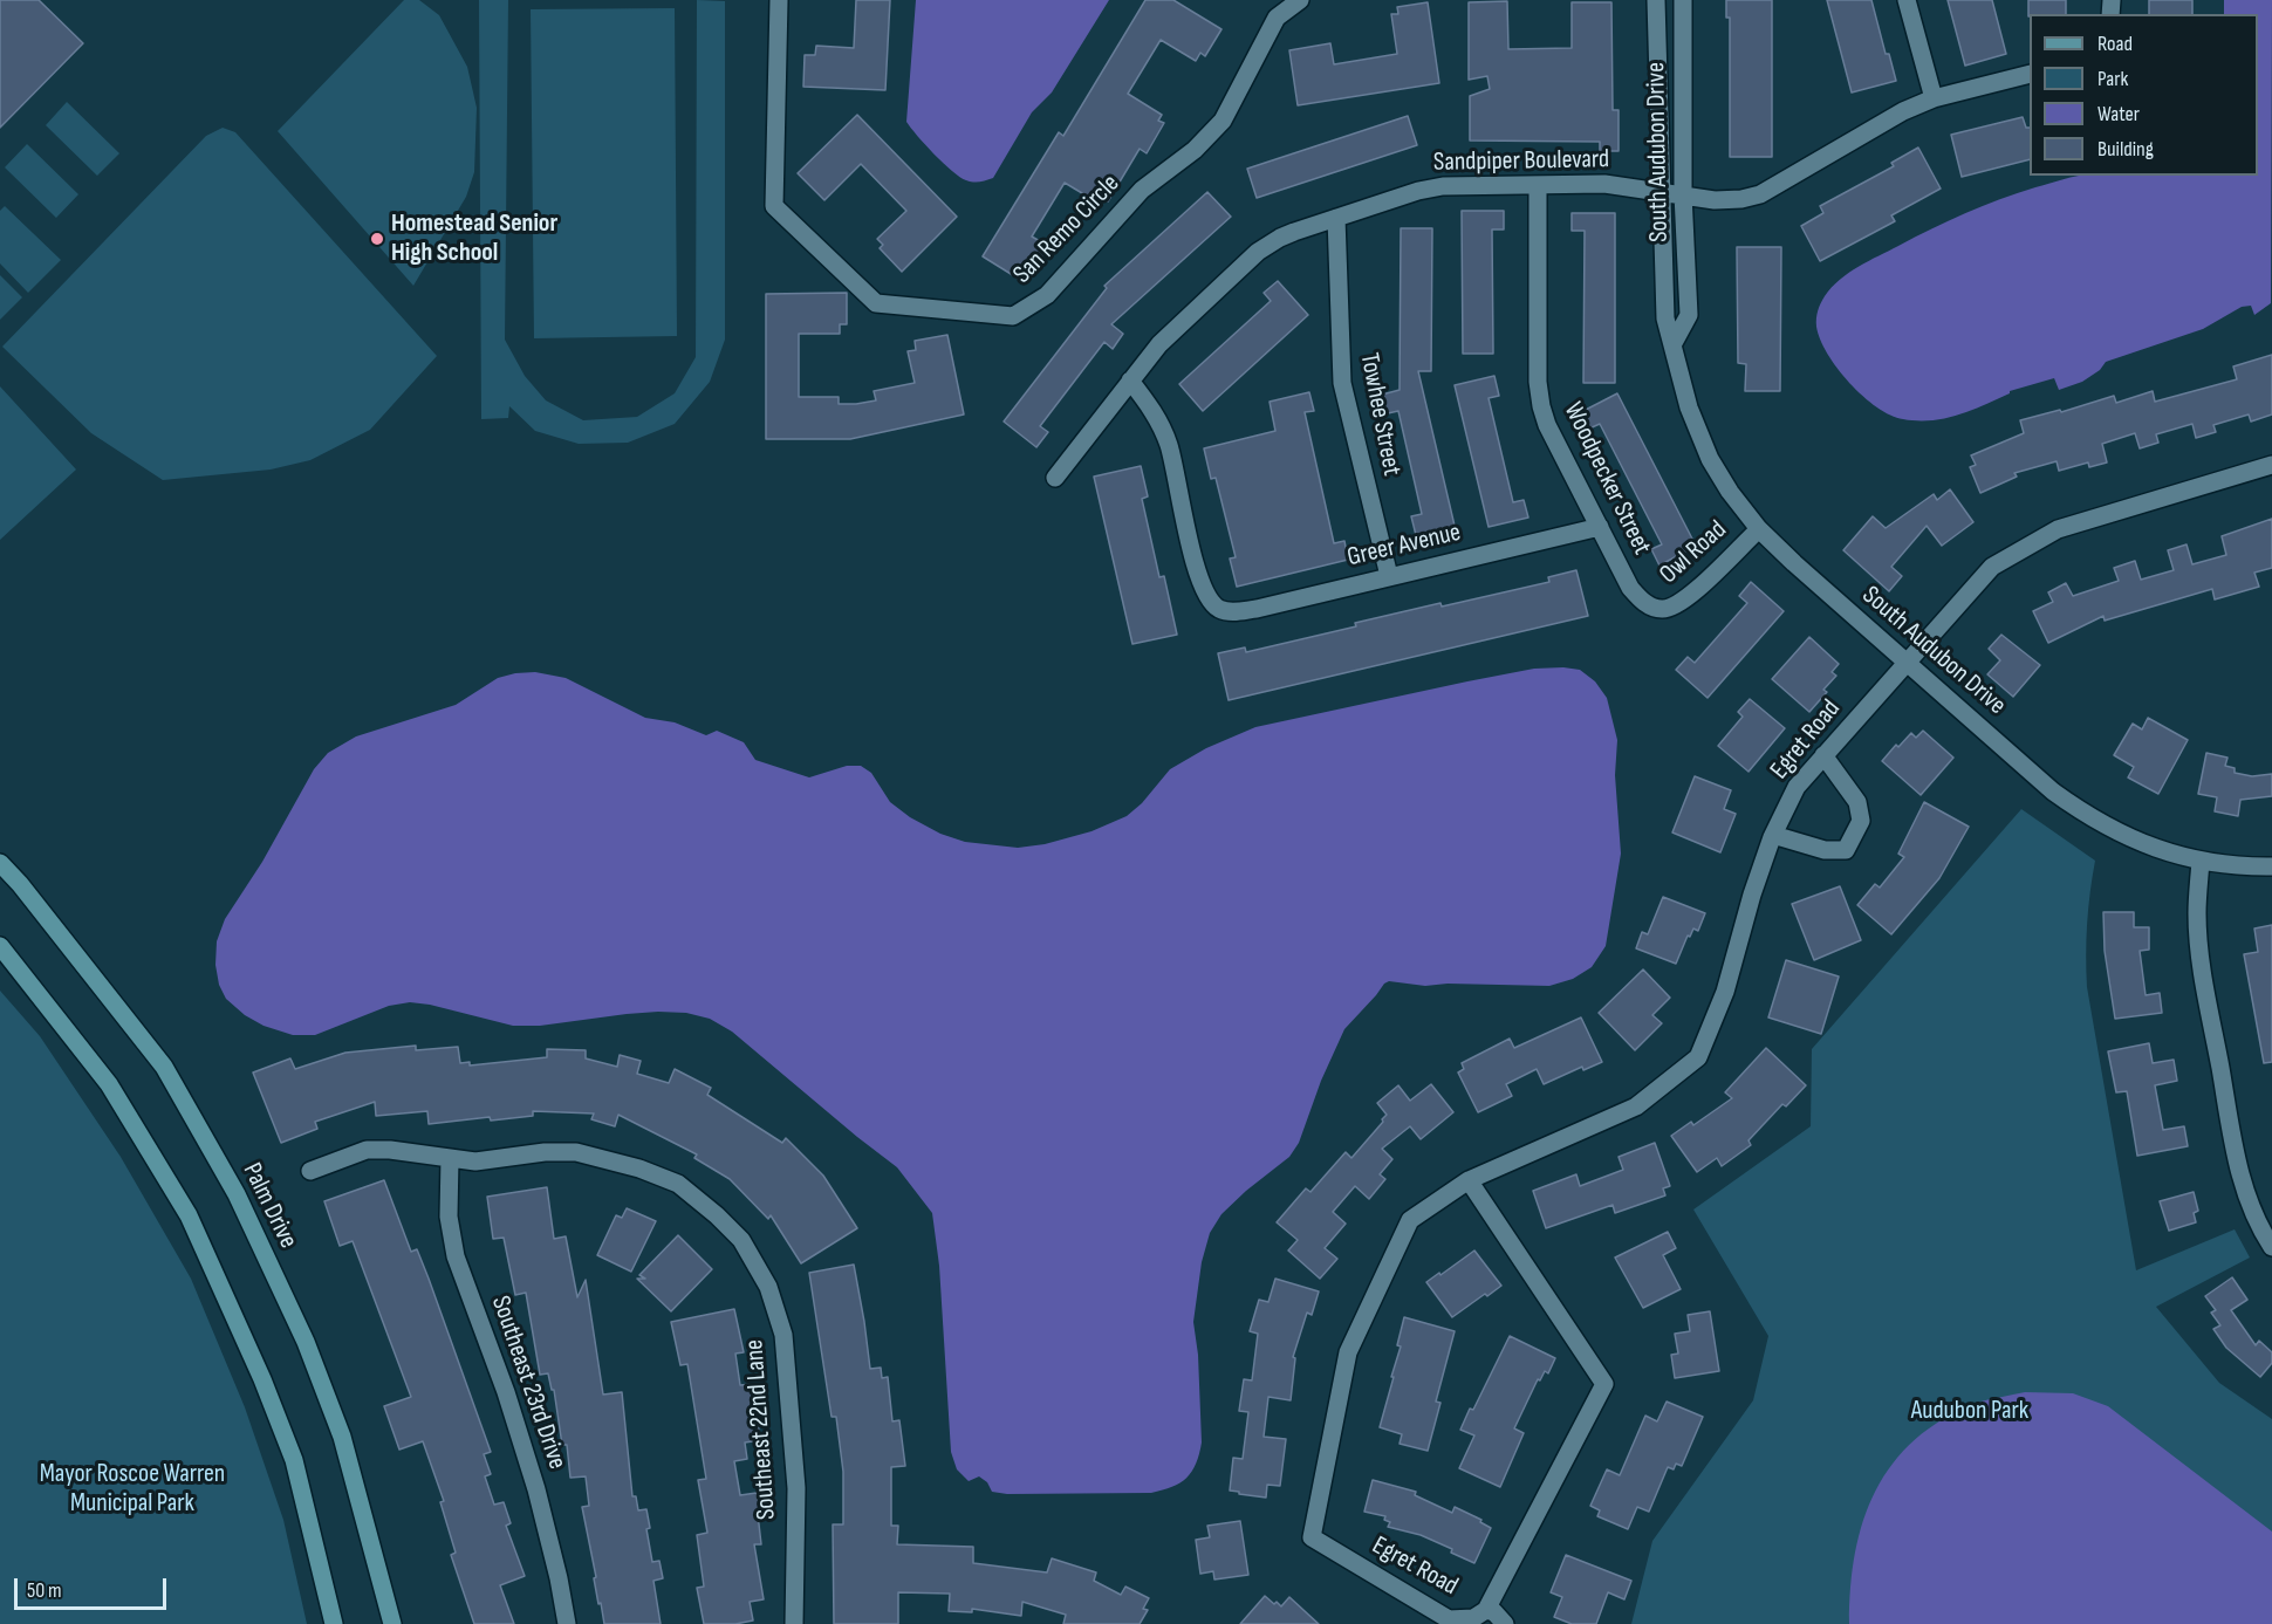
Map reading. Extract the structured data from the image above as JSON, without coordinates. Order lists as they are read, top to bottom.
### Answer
{
  "streets": {
    "main road": ["Palm Drive"],
    "street": [
      "South Audubon Drive",
      "Sandpiper Boulevard",
      "San Remo Circle",
      "Towhee Street",
      "Woodpecker Street",
      "Greer Avenue",
      "Owl Road",
      "Egret Road",
      "Southeast 23rd Drive",
      "Southeast 22nd Lane"
    ]
  },
  "crossings": [
    ["South Audubon Drive", "Sandpiper Boulevard"],
    ["South Audubon Drive", "Owl Road"],
    ["South Audubon Drive", "Egret Road"],
    ["Sandpiper Boulevard", "Towhee Street"],
    ["Sandpiper Boulevard", "Woodpecker Street"],
    ["Sandpiper Boulevard", "Greer Avenue"],
    ["Towhee Street", "Greer Avenue"],
    ["Woodpecker Street", "Greer Avenue"],
    ["Woodpecker Street", "Owl Road"],
    ["Southeast 23rd Drive", "Southeast 22nd Lane"]
  ],
  "parks": ["Audubon Park", "Mayor Roscoe Warren Municipal Park"],
  "places": ["Homestead Senior High School"],
  "legend": [
    "Road",
    "Park",
    "Water",
    "Building"
  ],
  "scale_bar": "50 m"
}
